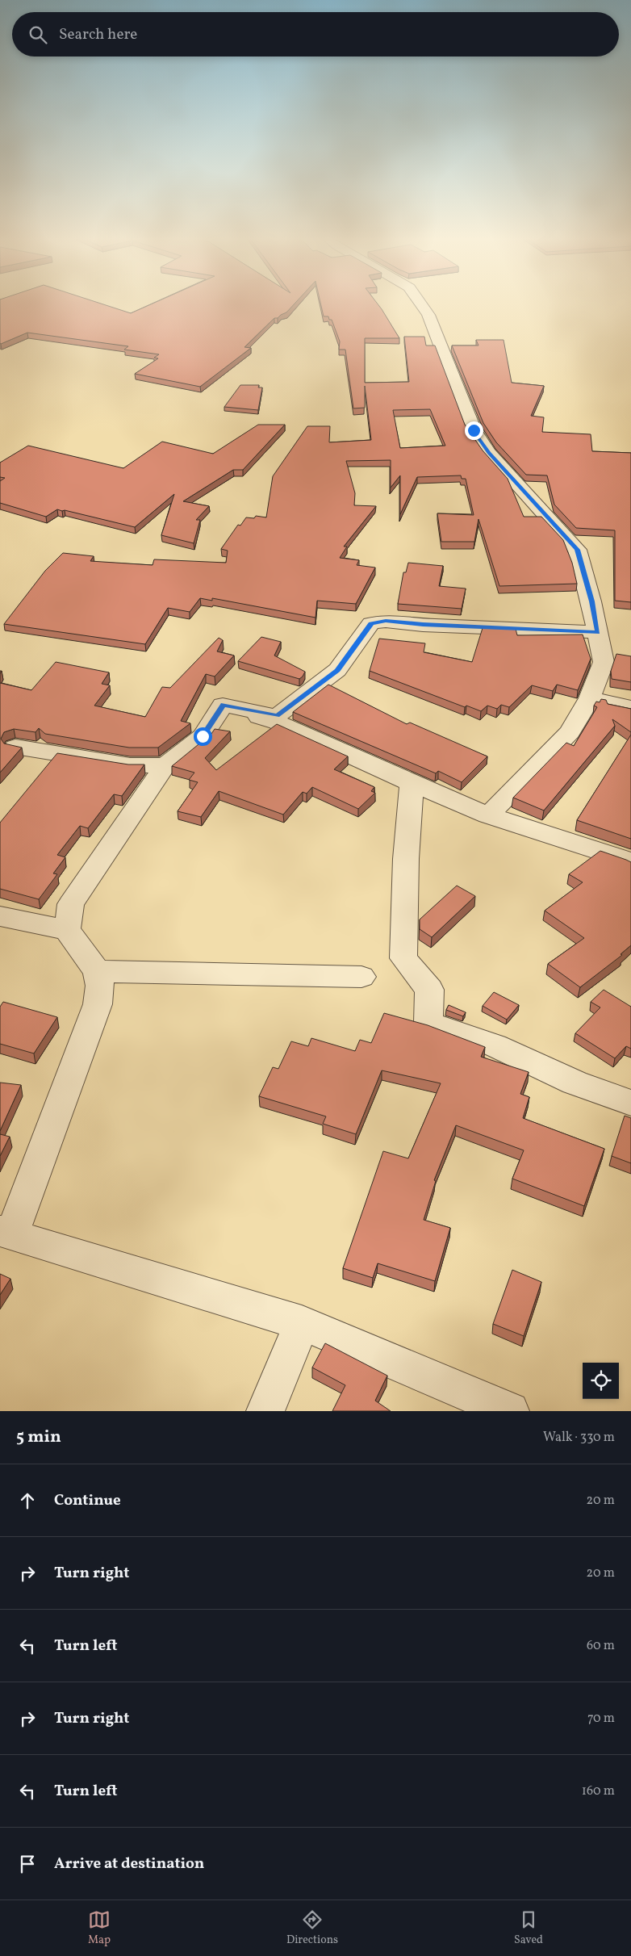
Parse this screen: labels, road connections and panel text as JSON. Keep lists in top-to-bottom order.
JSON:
{
  "page": {
    "search": "Search here",
    "heading": ["5 min", "Walk · 330 m"],
    "list": [
      ["Continue", "20 m"],
      ["Turn right", "20 m"],
      ["Turn left", "60 m"],
      ["Turn right", "70 m"],
      ["Turn left", "160 m"],
      "Arrive at destination"
    ],
    "nav": ["Map", "Directions", "Saved"]
  }
}
